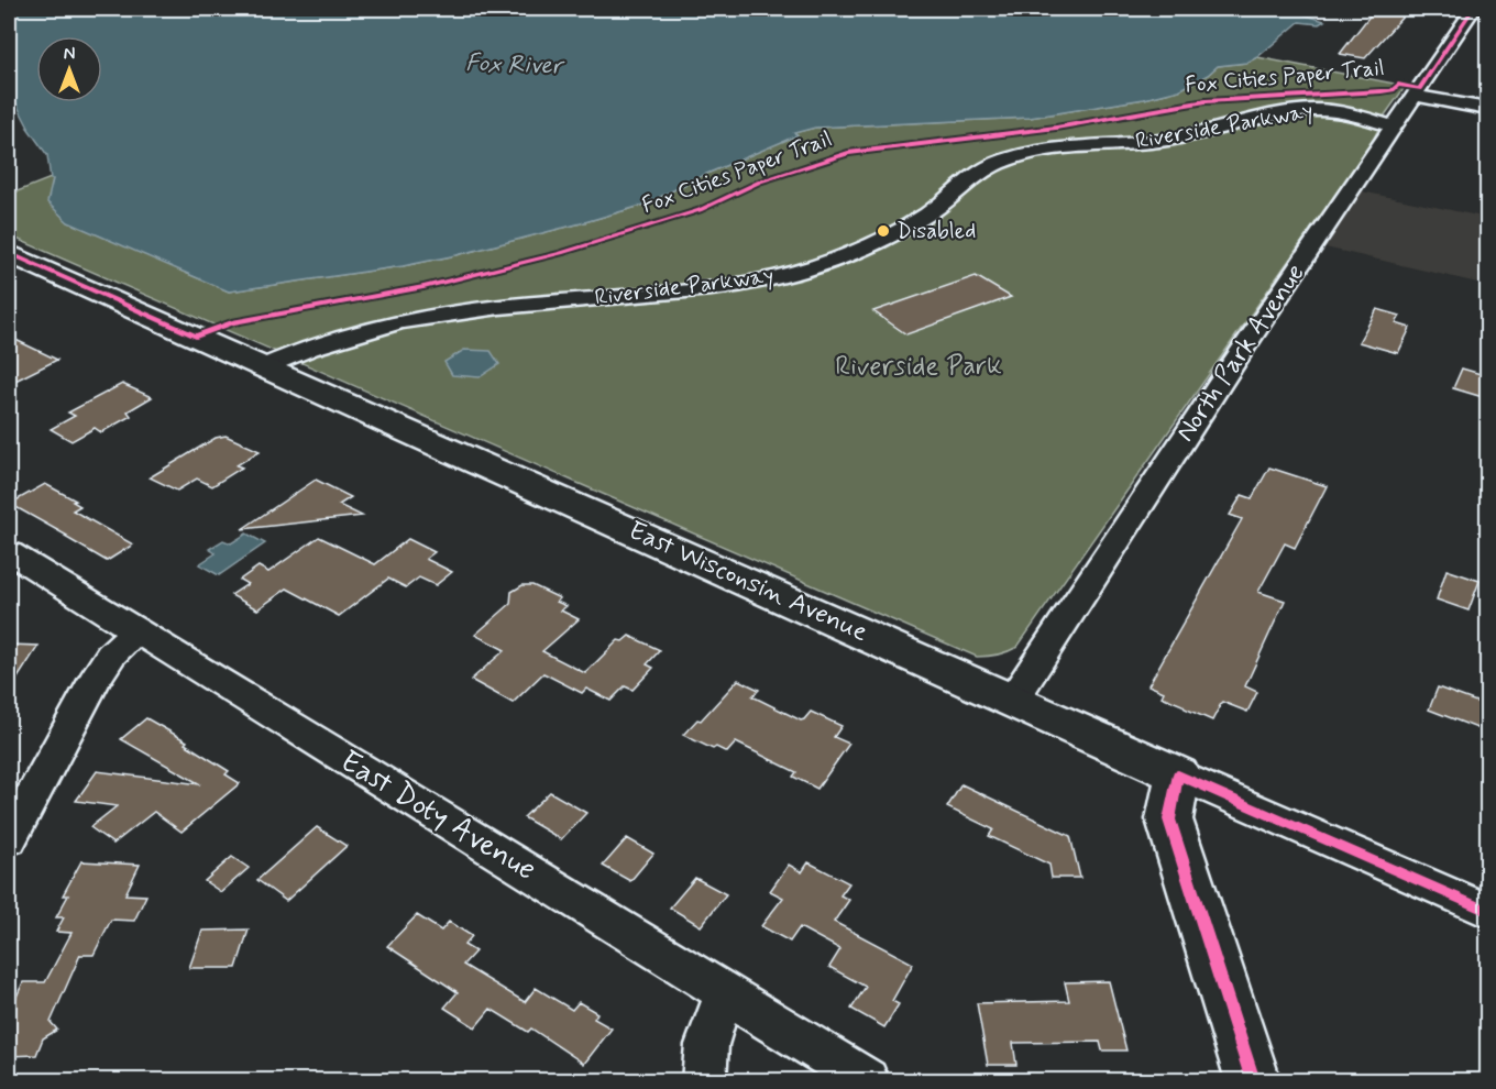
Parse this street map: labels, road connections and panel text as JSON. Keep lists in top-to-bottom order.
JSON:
{
  "streets": {
    "main road": ["East Wisconsin Avenue"],
    "street": ["Riverside Parkway", "North Park Avenue", "East Doty Avenue"],
    "cycle path": ["Fox Cities Paper Trail"]
  },
  "crossings": [
    ["Riverside Parkway", "North Park Avenue"],
    ["Riverside Parkway", "East Wisconsin Avenue"],
    ["North Park Avenue", "East Wisconsin Avenue"]
  ],
  "water": ["Fox River"],
  "parks": ["Riverside Park"],
  "places": ["Disabled"],
  "north": "top"
}
